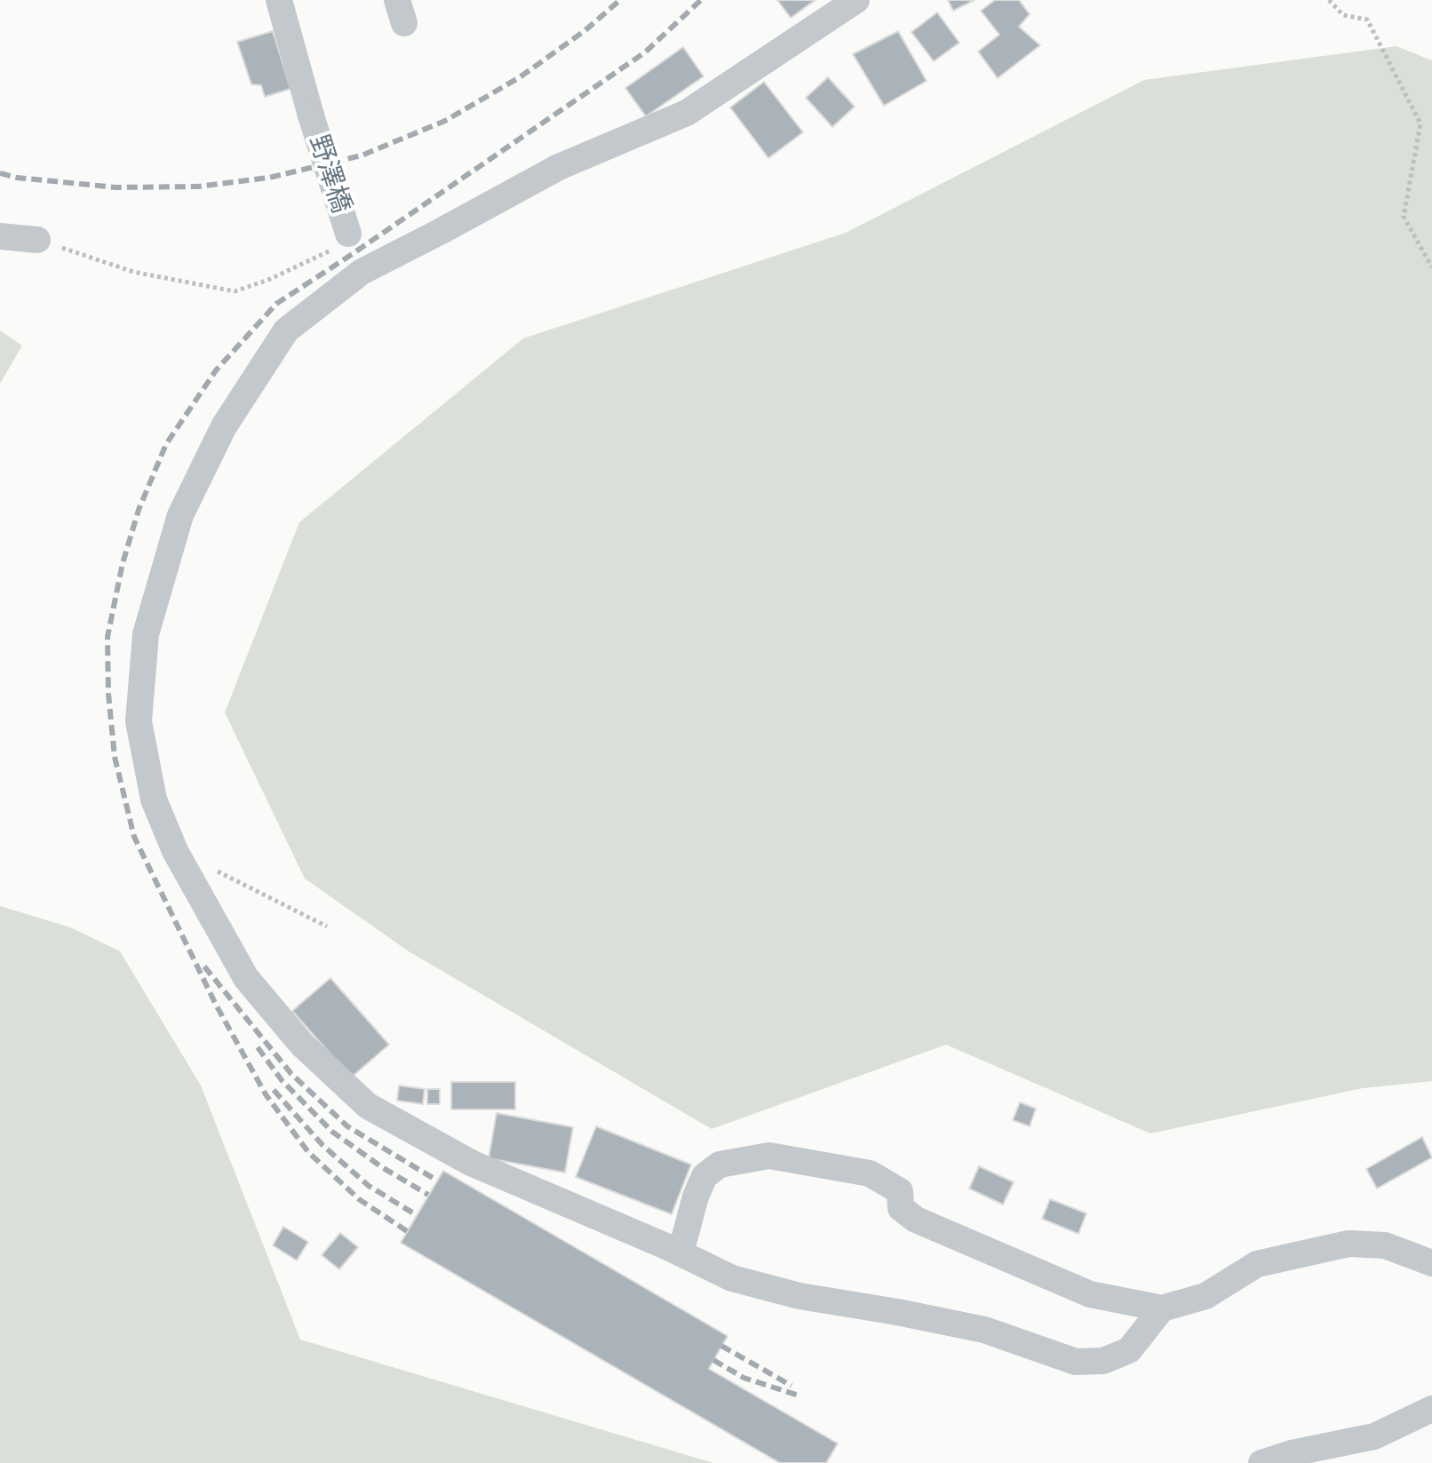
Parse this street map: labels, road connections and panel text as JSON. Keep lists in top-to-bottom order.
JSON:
{
  "streets": {
    "street": ["野澤橋"]
  }
}
